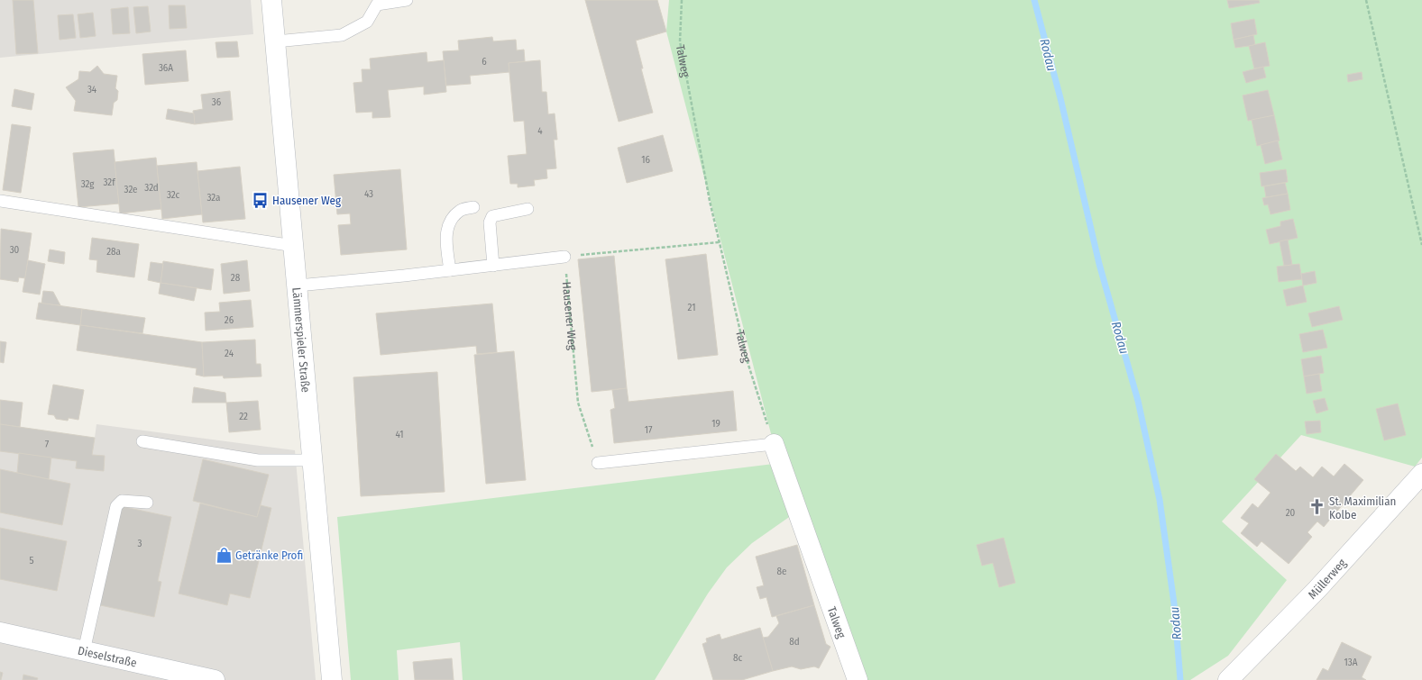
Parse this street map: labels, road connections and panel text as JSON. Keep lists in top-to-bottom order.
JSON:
{
  "streets": {
    "street": [
      "Talweg",
      "Lämmerspieler Straße",
      "Müllerweg",
      "Dieselstraße"
    ],
    "path": ["Hausener Weg"]
  },
  "water": ["Rodau"],
  "places": {
    "bus stop": ["Hausener Weg"],
    "church": ["St. Maximilian Kolbe"],
    "shop": ["Getränke Profi"]
  },
  "house_numbers": [
    "6",
    "36A",
    "34",
    "36",
    "4",
    "16",
    "32f",
    "32g",
    "32d",
    "32e",
    "43",
    "32c",
    "32a",
    "30",
    "28a",
    "28",
    "21",
    "26",
    "24",
    "22",
    "19",
    "17",
    "41",
    "7",
    "20",
    "3",
    "5",
    "8e",
    "8d",
    "8c",
    "13A"
  ]
}
